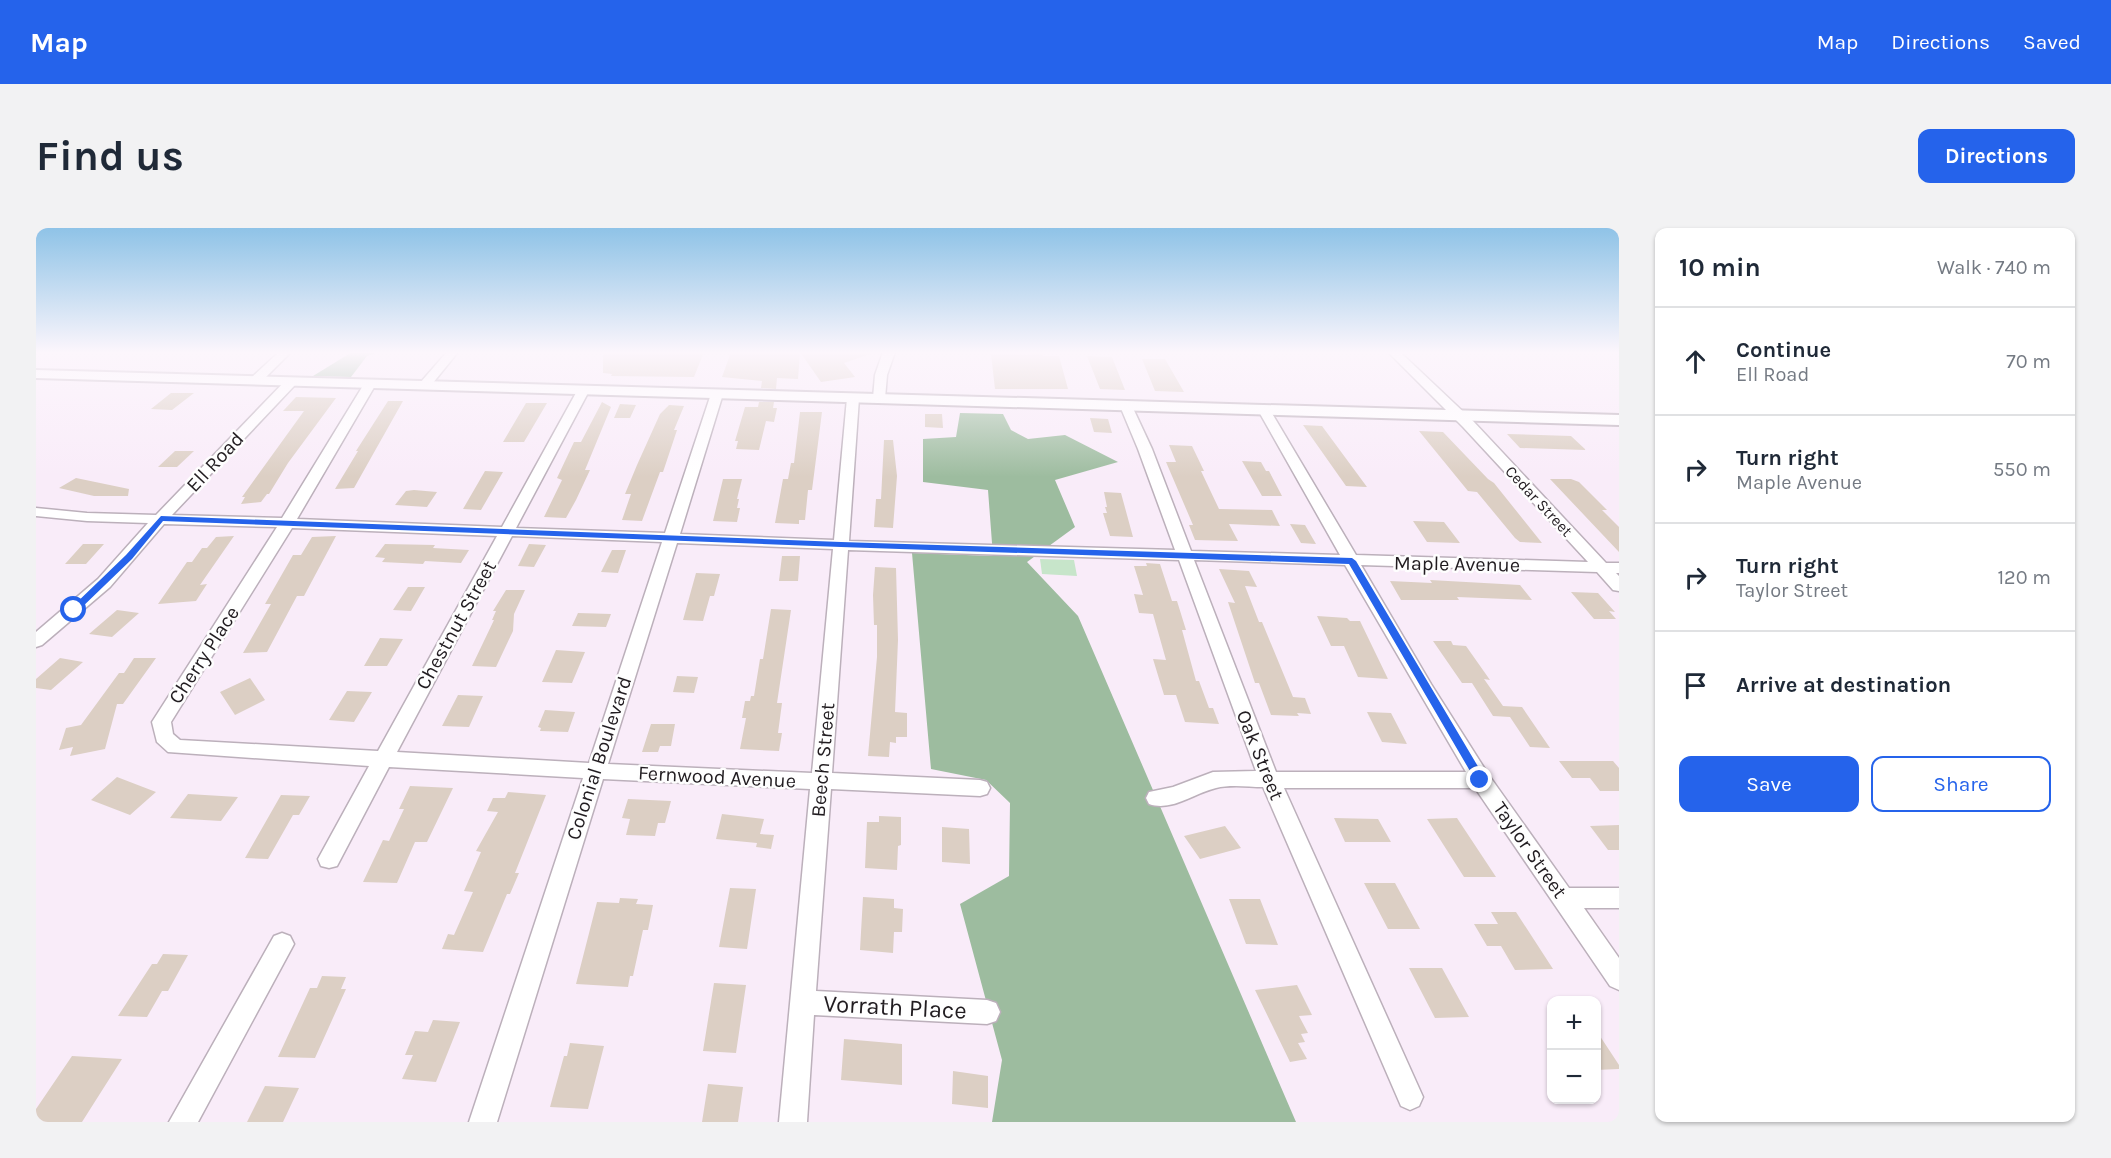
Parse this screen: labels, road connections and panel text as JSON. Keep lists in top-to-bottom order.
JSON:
{
  "streets": {
    "street": [
      "Ell Road",
      "Cedar Street",
      "Maple Avenue",
      "Chestnut Street",
      "Cherry Place",
      "Oak Street",
      "Colonial Boulevard",
      "Beech Street",
      "Fernwood Avenue",
      "Taylor Street",
      "Vorrath Place"
    ]
  },
  "crossings": [
    ["Ell Road", "Maple Avenue"],
    ["Cedar Street", "Maple Avenue"],
    ["Maple Avenue", "Chestnut Street"],
    ["Maple Avenue", "Cherry Place"],
    ["Maple Avenue", "Oak Street"],
    ["Maple Avenue", "Colonial Boulevard"],
    ["Maple Avenue", "Beech Street"],
    ["Maple Avenue", "Taylor Street"],
    ["Chestnut Street", "Cherry Place"],
    ["Chestnut Street", "Fernwood Avenue"],
    ["Cherry Place", "Fernwood Avenue"],
    ["Colonial Boulevard", "Fernwood Avenue"],
    ["Beech Street", "Fernwood Avenue"],
    ["Beech Street", "Vorrath Place"]
  ],
  "page": {
    "header": "Map",
    "nav": ["Map", "Directions", "Saved"],
    "buttons": [
      "Directions",
      ["Save", "Share"]
    ],
    "title": "Find us",
    "heading": ["10 min", "Walk · 740 m"],
    "list": [
      ["Continue", "Ell Road", "70 m"],
      ["Turn right", "Maple Avenue", "550 m"],
      ["Turn right", "Taylor Street", "120 m"],
      "Arrive at destination"
    ],
    "map_buttons": ["+", "−"]
  }
}
